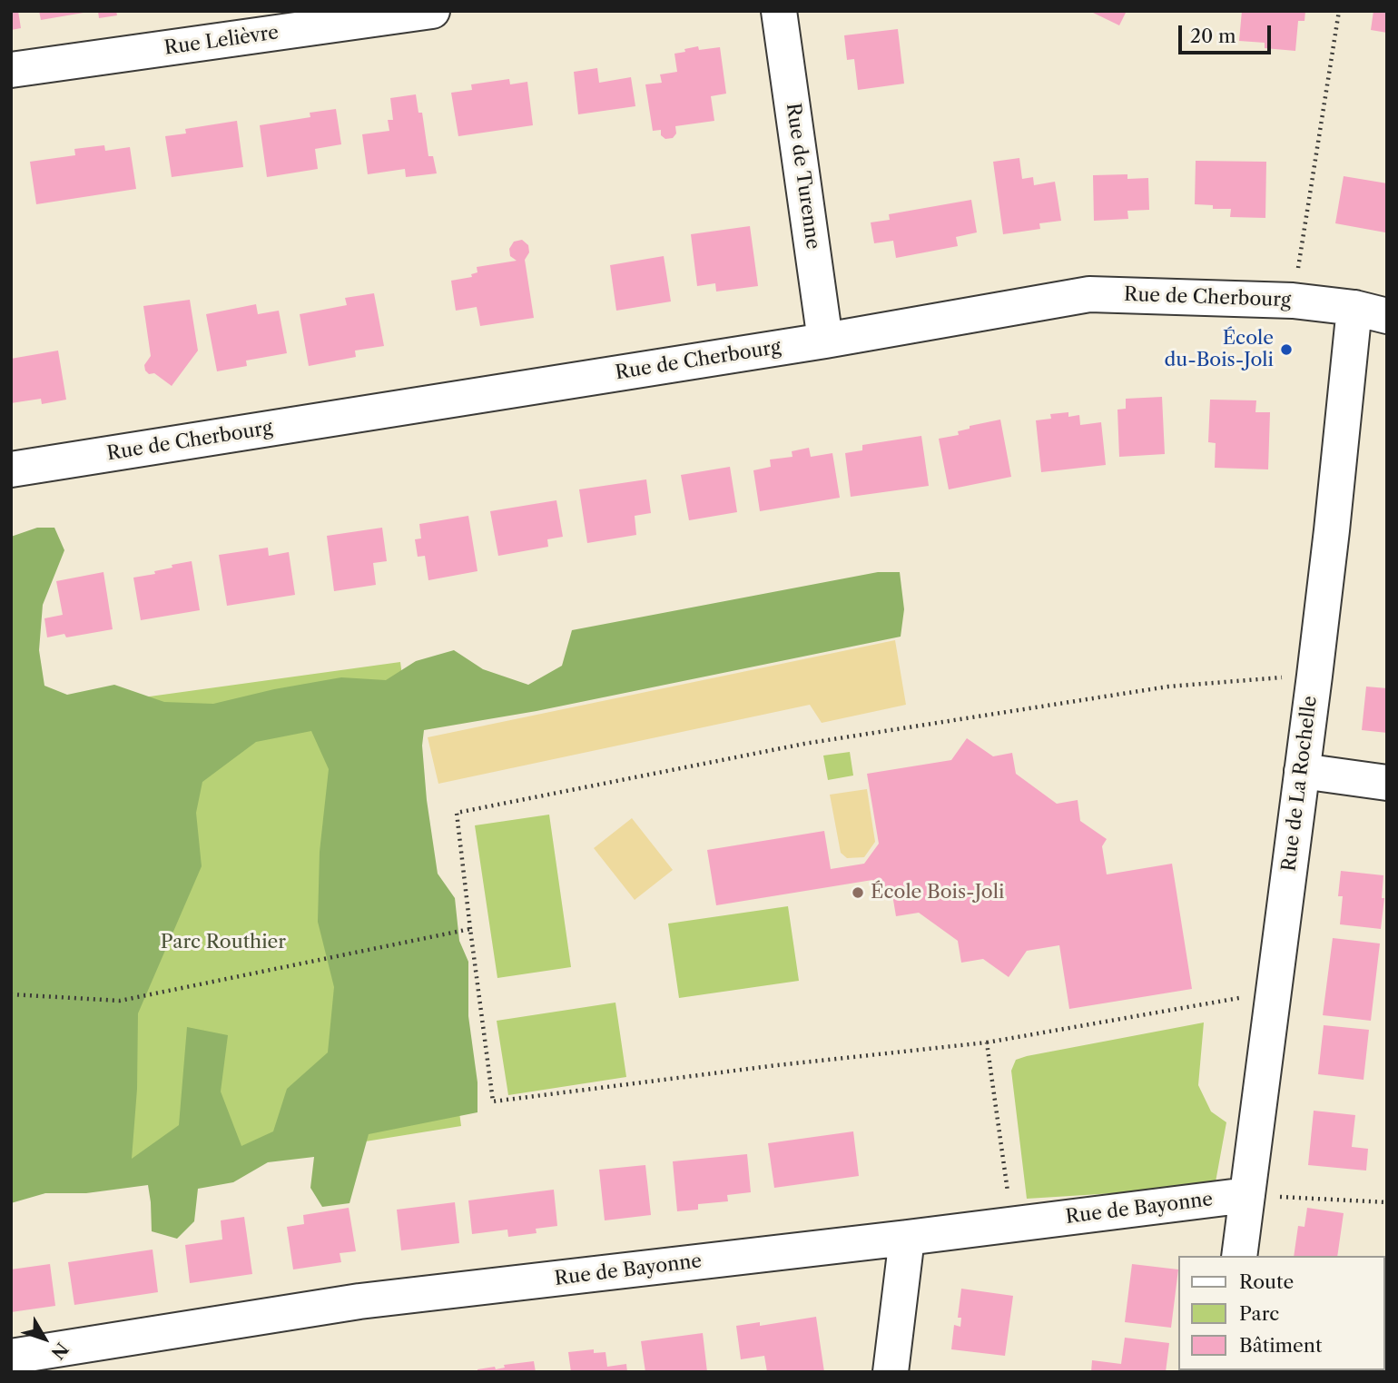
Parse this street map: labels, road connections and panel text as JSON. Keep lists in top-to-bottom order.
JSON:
{
  "streets": {
    "street": [
      "Rue Lelièvre",
      "Rue de Turenne",
      "Rue de Cherbourg",
      "Rue de La Rochelle",
      "Rue de Bayonne"
    ]
  },
  "crossings": [
    ["Rue de Turenne", "Rue de Cherbourg"],
    ["Rue de Cherbourg", "Rue de La Rochelle"],
    ["Rue de La Rochelle", "Rue de Bayonne"]
  ],
  "parks": ["Parc Routhier"],
  "places": ["École du-Bois-Joli", "École Bois-Joli"],
  "legend": ["Route", "Parc", "Bâtiment"],
  "scale_bar": "20 m",
  "north": "bottom right"
}
